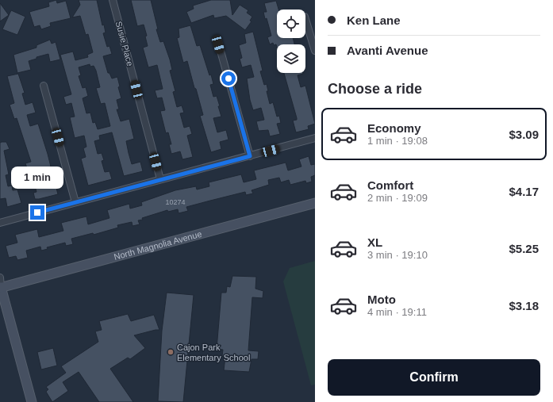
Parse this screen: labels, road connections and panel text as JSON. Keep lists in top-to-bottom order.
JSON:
{
  "streets": {
    "main road": ["North Magnolia Avenue"],
    "street": ["Susie Place"]
  },
  "places": ["Cajon Park Elementary School"],
  "house_numbers": ["10274"],
  "page": {
    "banner": ["Ken Lane", "Avanti Avenue"],
    "heading": "Choose a ride",
    "list": [
      {
        "name": "Economy",
        "note": "1 min · 19:08",
        "value": "$3.09"
      },
      {
        "name": "Comfort",
        "note": "2 min · 19:09",
        "value": "$4.17"
      },
      {
        "name": "XL",
        "note": "3 min · 19:10",
        "value": "$5.25"
      },
      {
        "name": "Moto",
        "note": "4 min · 19:11",
        "value": "$3.18"
      }
    ],
    "bubble": "1 min",
    "buttons": "Confirm"
  }
}
